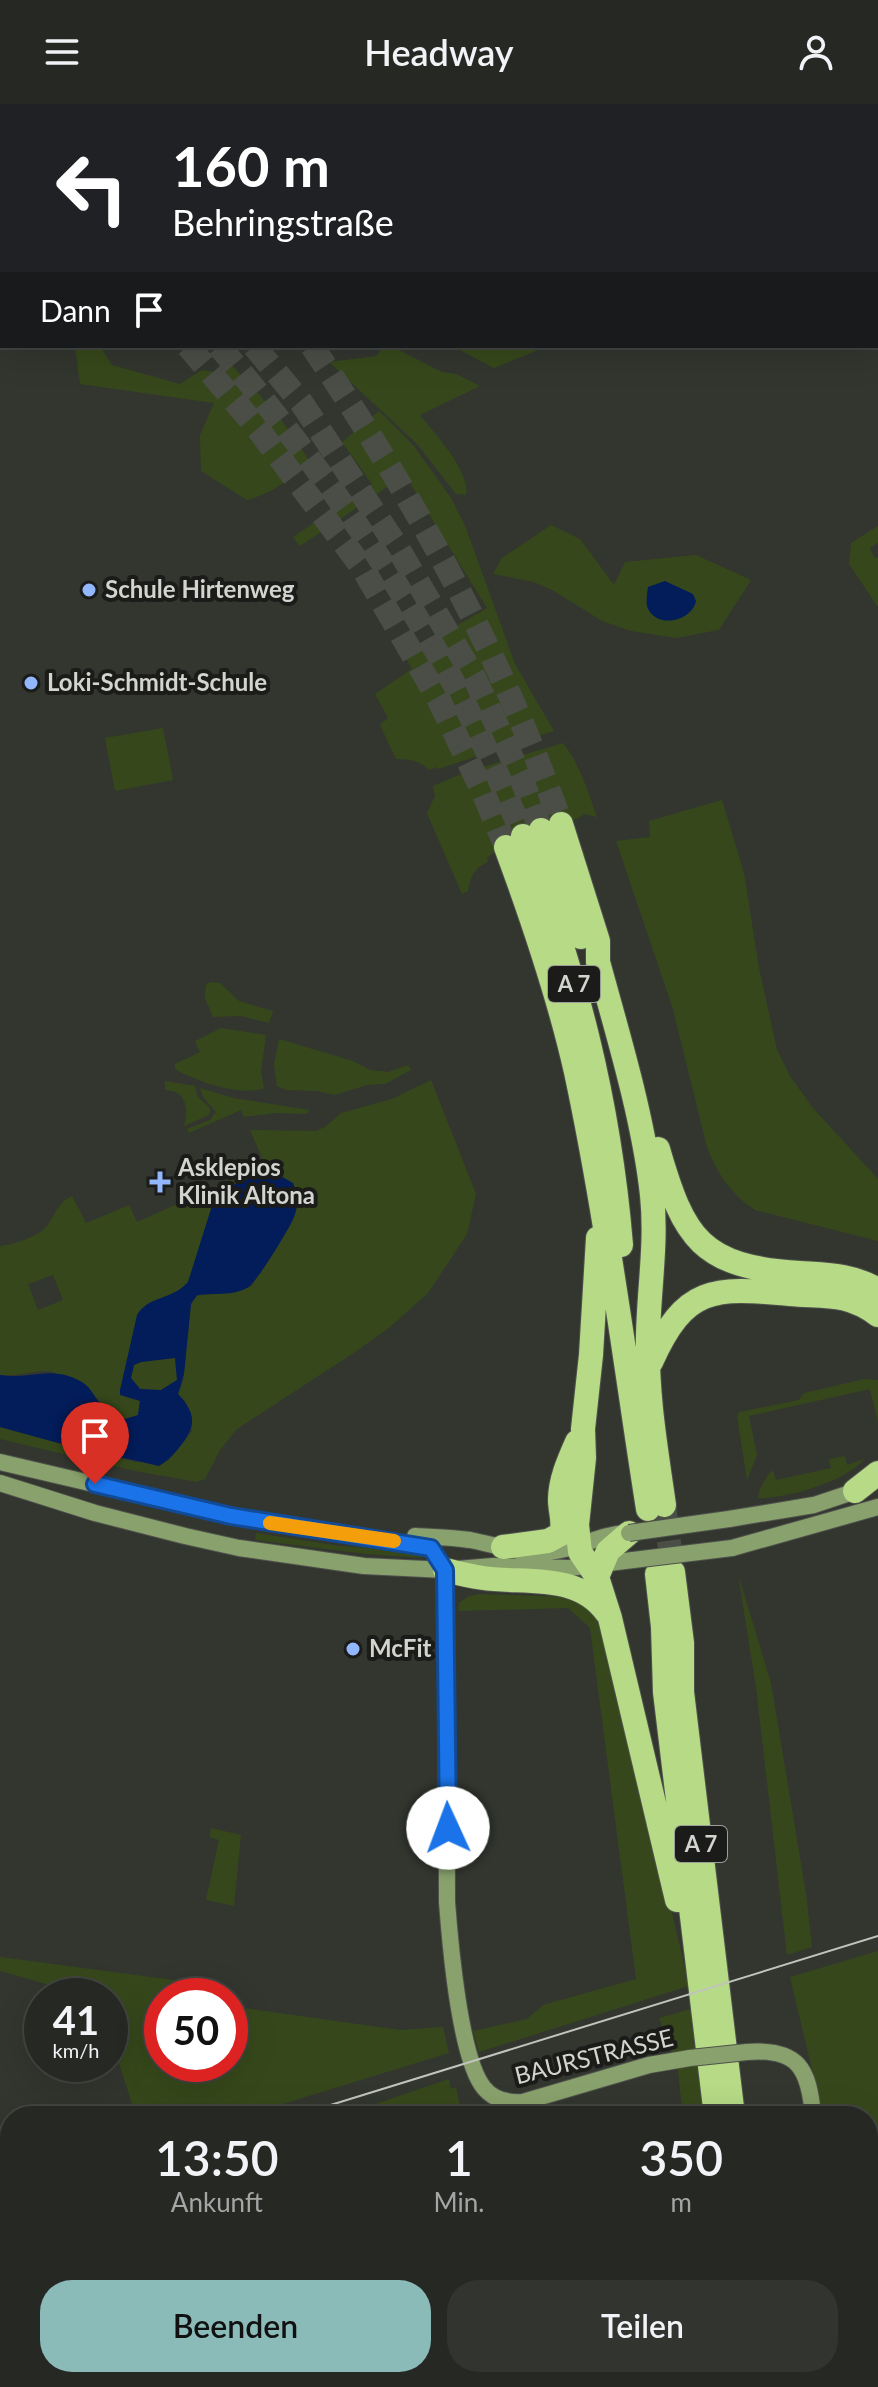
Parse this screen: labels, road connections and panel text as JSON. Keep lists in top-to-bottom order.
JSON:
{
  "streets": {
    "highway": ["A 7"],
    "main road": ["BAURSTRASSE"]
  },
  "places": {
    "other": ["Schule Hirtenweg", "Loki-Schmidt-Schule", "McFit"],
    "health": ["Asklepios Klinik Altona"]
  },
  "page": {
    "header": "Headway",
    "turn": ["160 m", "Behringstraße"],
    "then": "Dann",
    "speed": "41 km/h",
    "limit": "50",
    "eta": [
      "13:50",
      "Ankunft",
      "1",
      "Min.",
      "350",
      "m"
    ],
    "buttons": ["Beenden", "Teilen"]
  }
}
